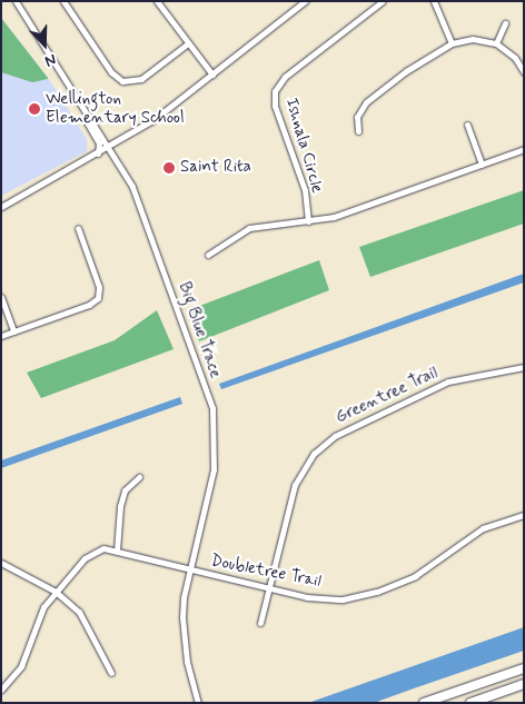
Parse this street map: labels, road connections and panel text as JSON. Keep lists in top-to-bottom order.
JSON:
{
  "streets": {
    "street": [
      "Ishnala Circle",
      "Big Blue Trace",
      "Greentree Trail",
      "Doubletree Trail"
    ]
  },
  "crossings": [
    ["Big Blue Trace", "Doubletree Trail"],
    ["Greentree Trail", "Doubletree Trail"]
  ],
  "places": ["Wellington Elementary School", "Saint Rita"],
  "north": "bottom"
}
